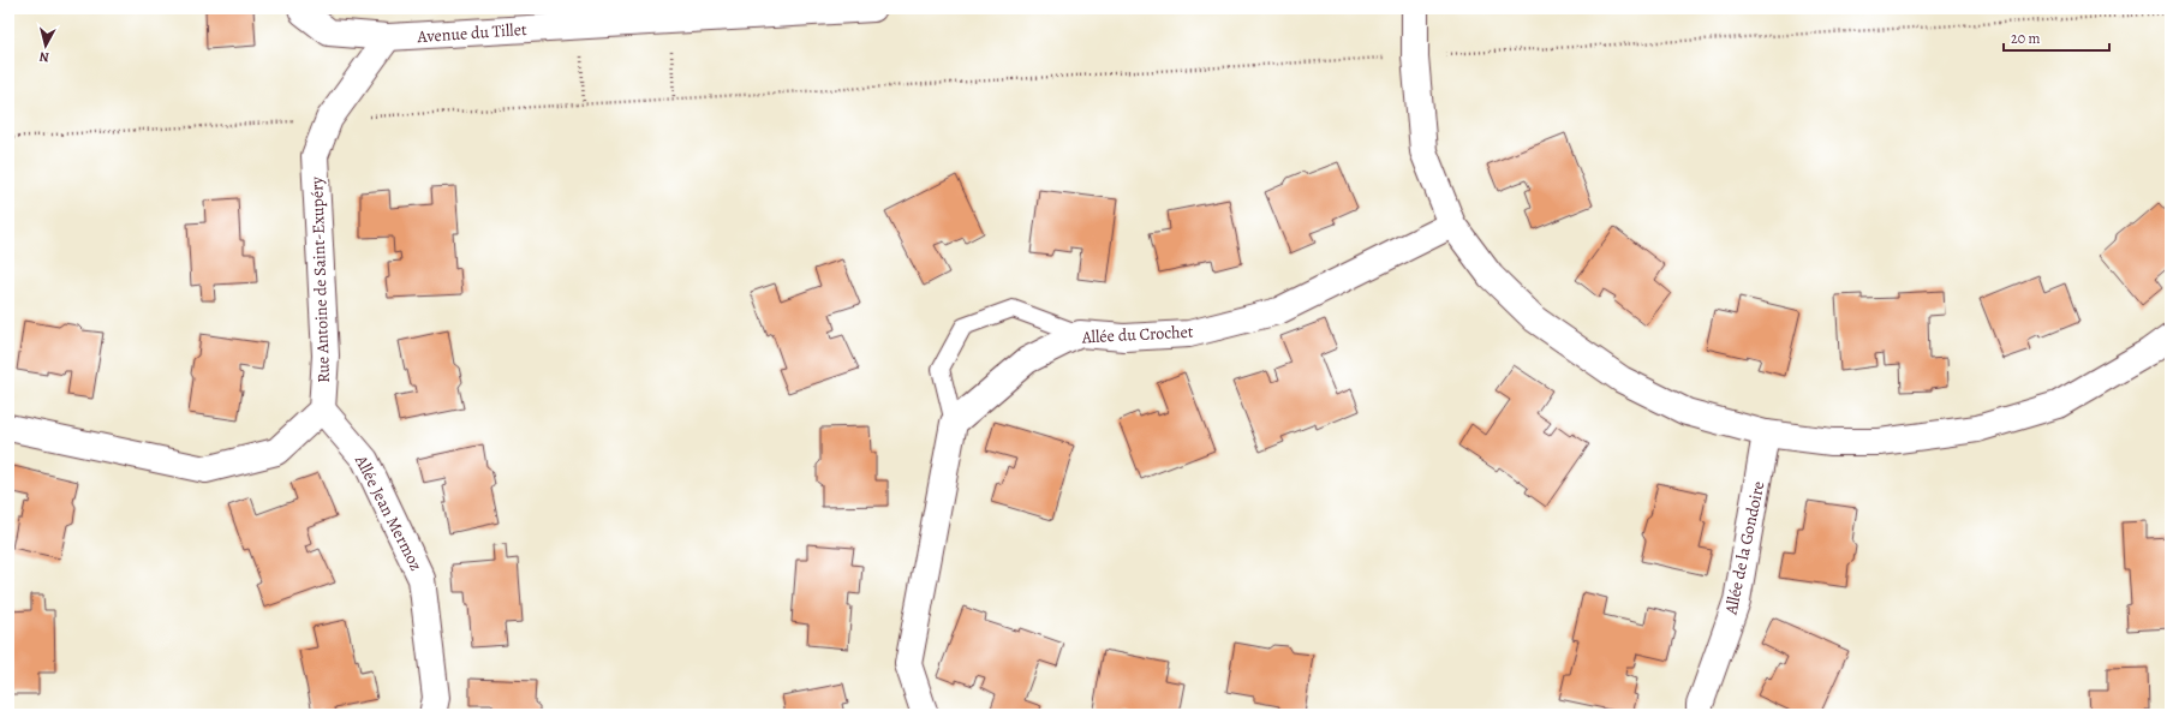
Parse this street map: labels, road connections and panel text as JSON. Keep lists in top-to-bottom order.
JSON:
{
  "streets": {
    "street": [
      "Avenue du Tillet",
      "Rue Antoine de Saint-Exupéry",
      "Allée du Crochet",
      "Allée Jean Mermoz",
      "Allée de la Gondoire"
    ]
  },
  "crossings": [
    ["Avenue du Tillet", "Rue Antoine de Saint-Exupéry"],
    ["Rue Antoine de Saint-Exupéry", "Allée Jean Mermoz"]
  ],
  "scale_bar": "20 m",
  "north": "bottom"
}
